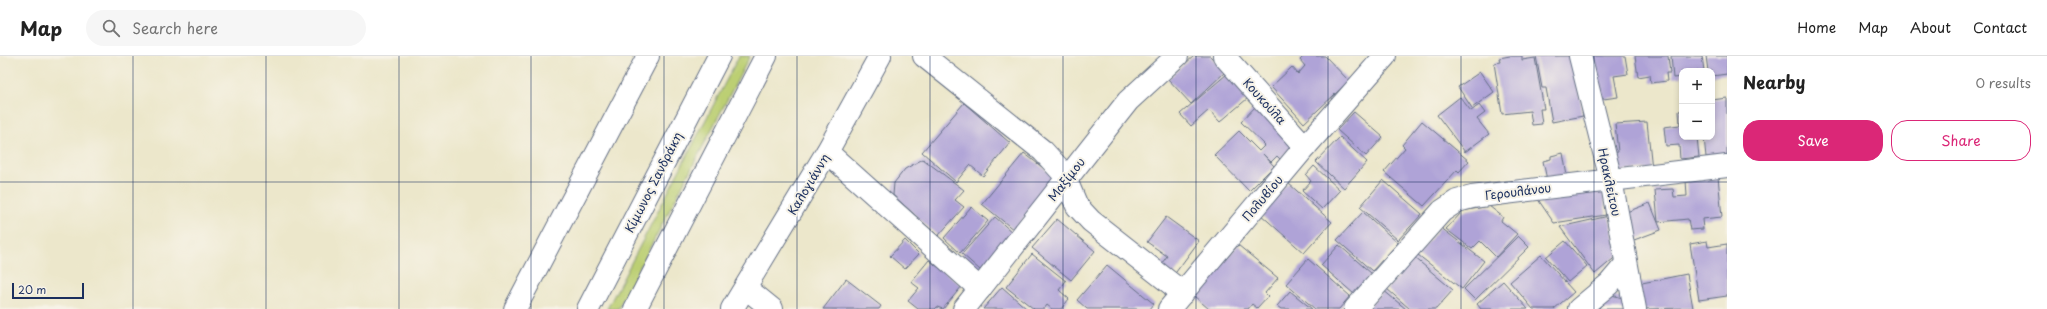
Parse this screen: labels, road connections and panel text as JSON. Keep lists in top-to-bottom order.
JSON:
{
  "streets": {
    "main road": [
      "Κουκούλα",
      "Μαξίμου",
      "Κίμωνος Σανδράκη",
      "Ηρακλείτου",
      "Καλογιάννη",
      "Γερουλάνου",
      "Πολυβίου"
    ]
  },
  "crossings": [
    ["Κουκούλα", "Πολυβίου"],
    ["Ηρακλείτου", "Γερουλάνου"]
  ],
  "scale_bar": "20 m",
  "page": {
    "header": "Map",
    "search": "Search here",
    "nav": [
      "Home",
      "Map",
      "About",
      "Contact"
    ],
    "heading": ["Nearby", "0 results"],
    "map_buttons": ["+", "−"],
    "buttons": ["Save", "Share"],
    "scale": "20 m"
  }
}
